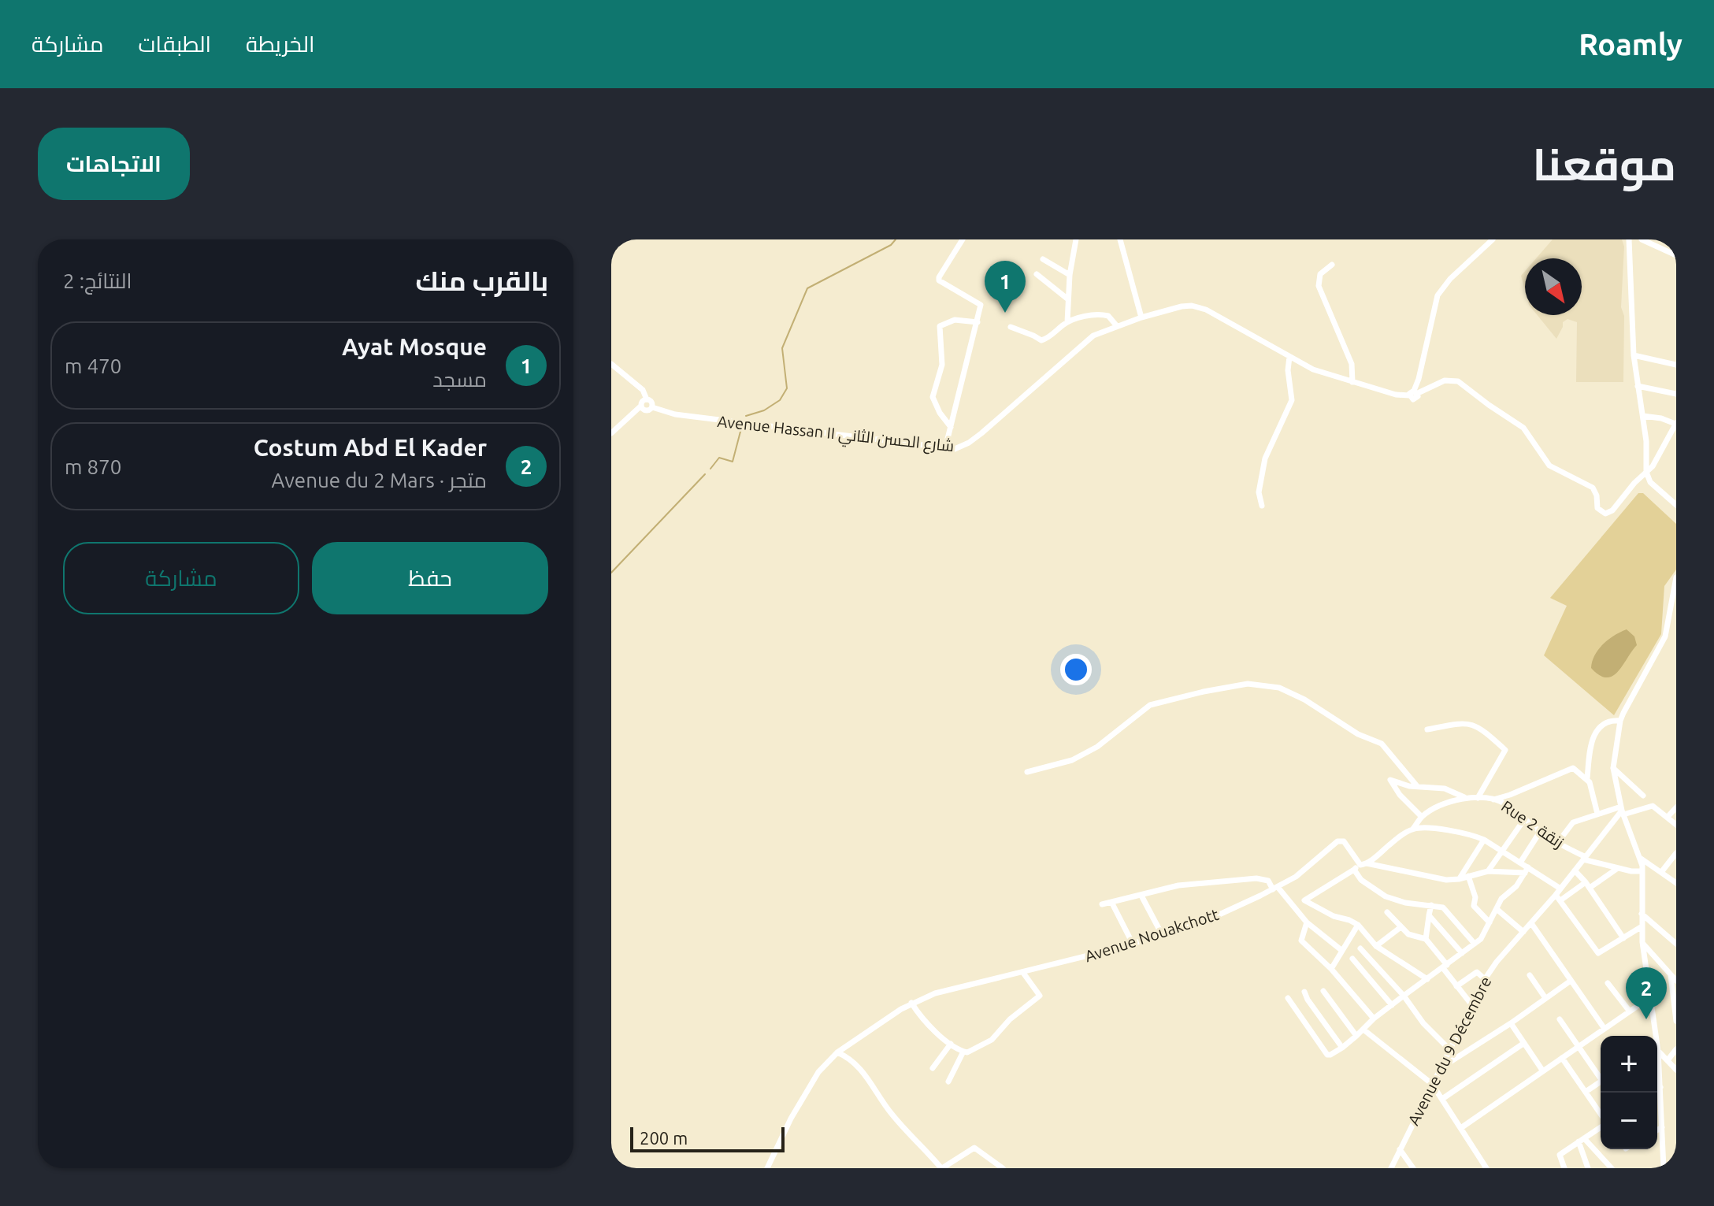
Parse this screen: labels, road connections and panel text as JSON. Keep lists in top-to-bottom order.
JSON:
{
  "streets": {
    "street": [
      "Avenue Hassan II شارع الحسن الثاني",
      "Rue 2 زنقة",
      "Avenue Nouakchott",
      "Avenue du 9 Décembre"
    ]
  },
  "crossings": [
    ["Rue 2 زنقة", "Avenue du 9 Décembre"]
  ],
  "scale_bar": "200 m",
  "north": "bottom right",
  "page": {
    "header": "Roamly",
    "nav": ["الخريطة", "الطبقات", "مشاركة"],
    "title": "موقعنا",
    "buttons": [
      "الاتجاهات",
      ["حفظ", "مشاركة"]
    ],
    "heading": ["بالقرب منك", "النتائج: 2"],
    "pins": ["1", "2"],
    "list": [
      {
        "mark": "1",
        "name": "Ayat Mosque",
        "note": "مسجد",
        "value": "470 m"
      },
      {
        "mark": "2",
        "name": "Costum Abd El Kader",
        "note": "متجر · Avenue du 2 Mars",
        "value": "870 m"
      }
    ],
    "map_buttons": ["+", "−"],
    "scale": "200 m"
  }
}
